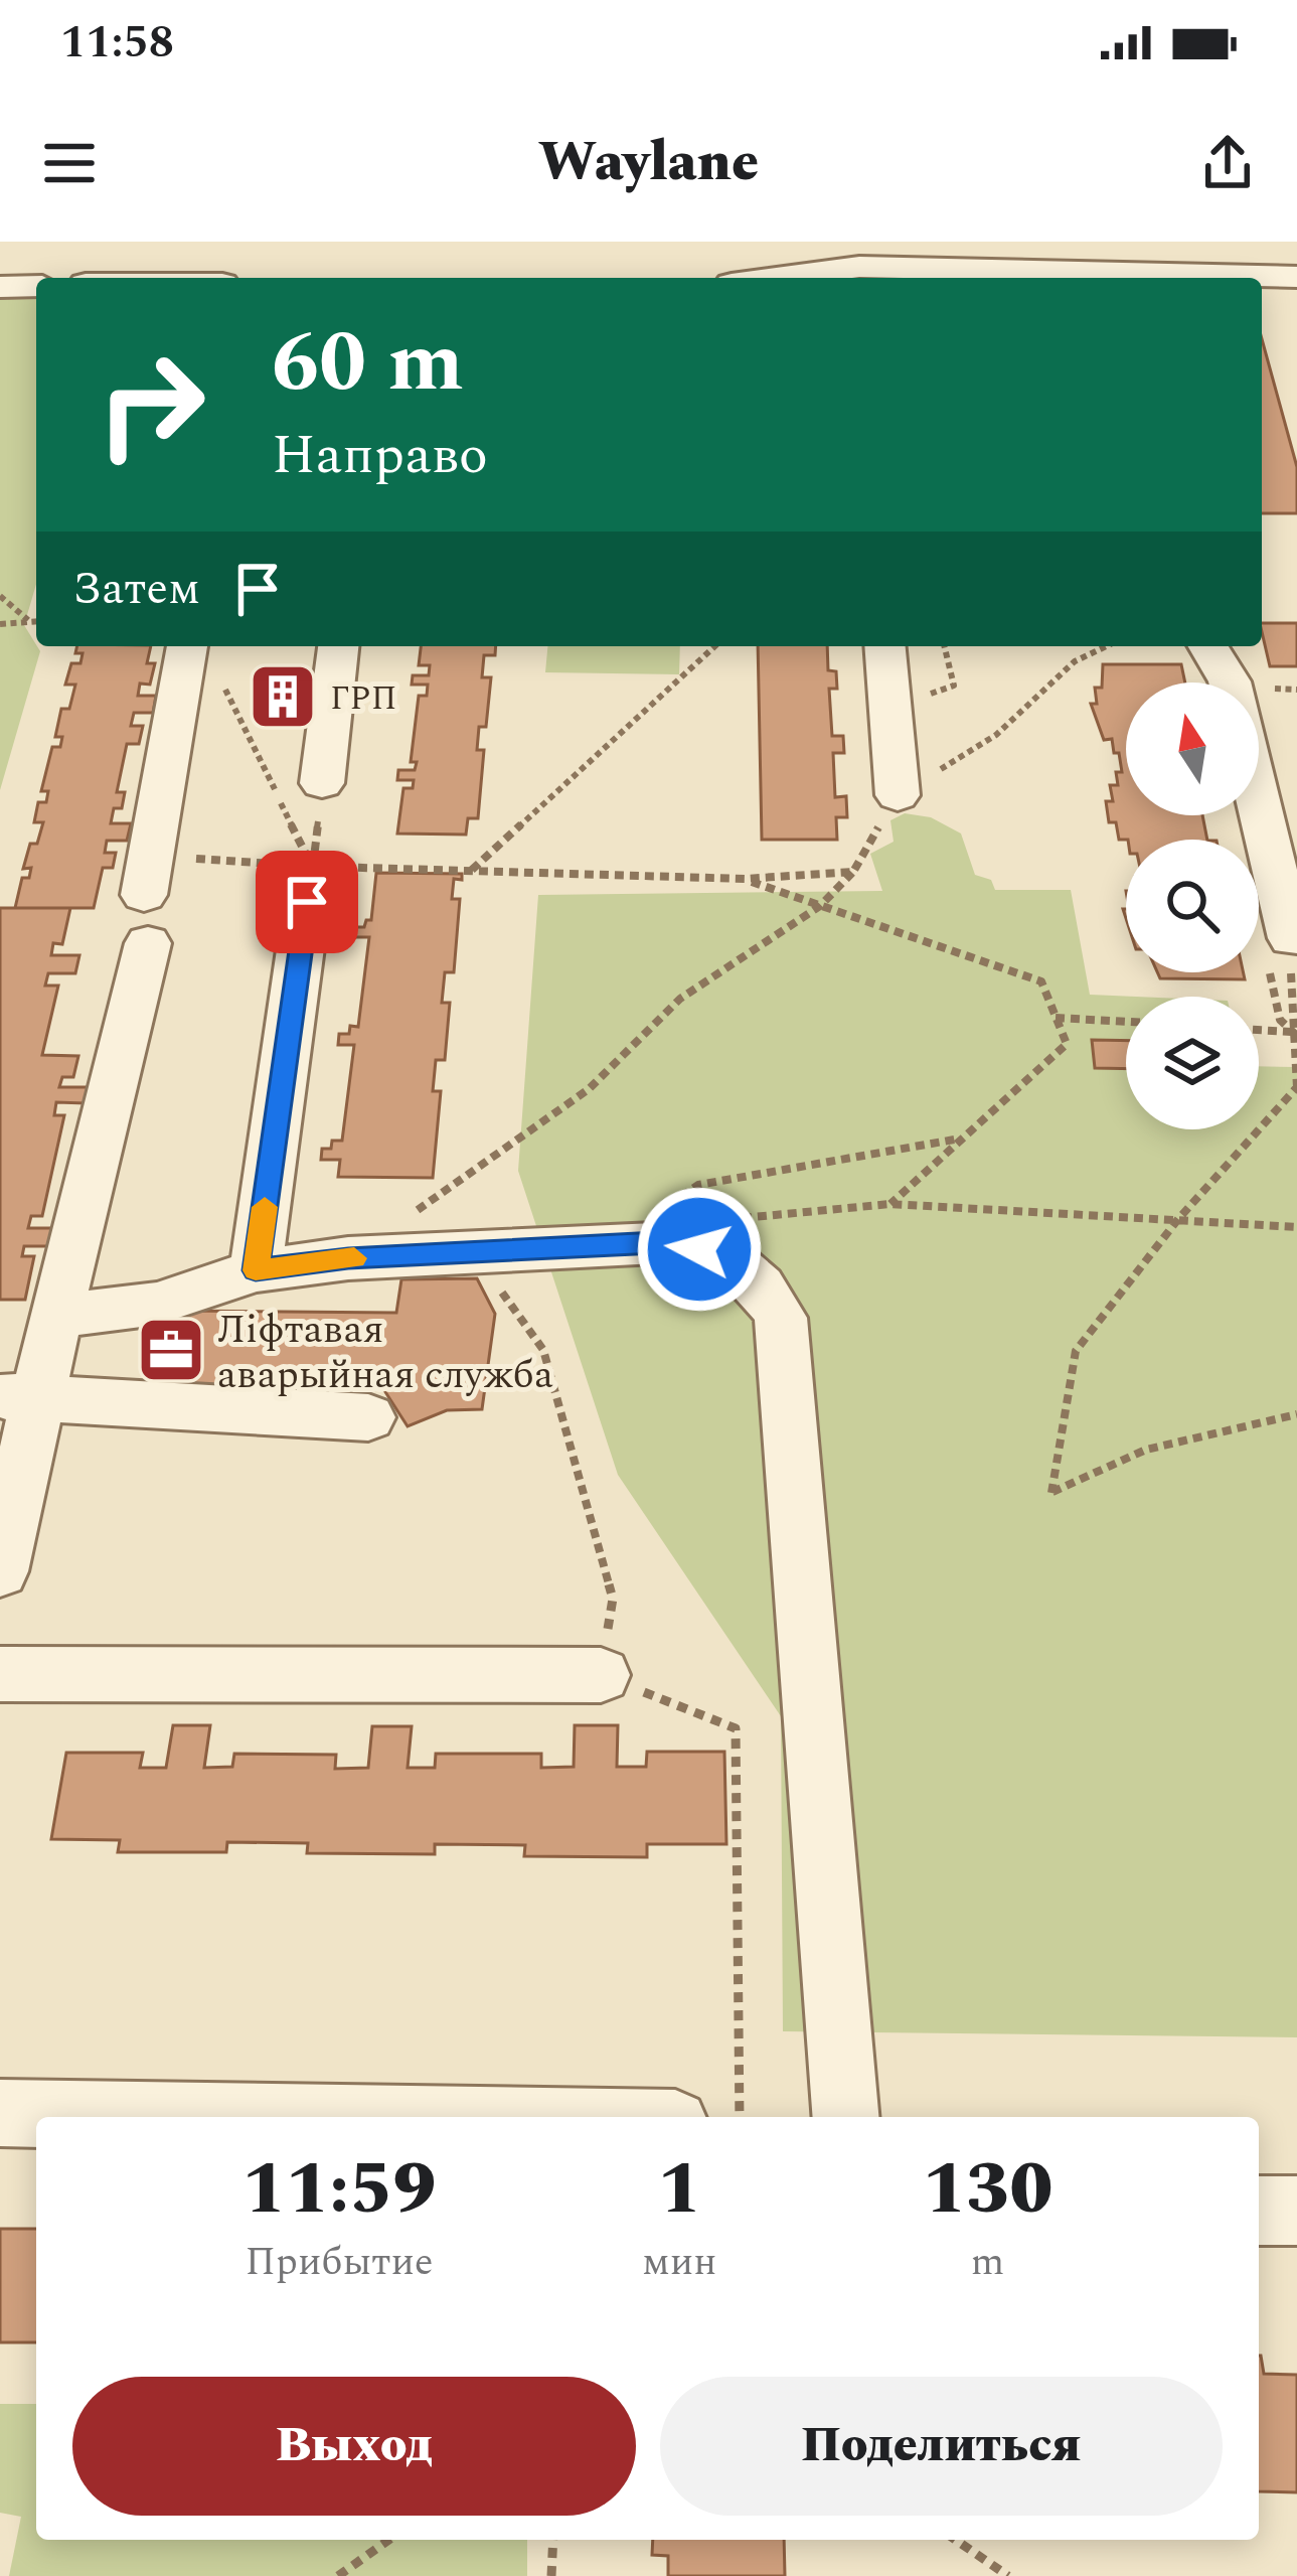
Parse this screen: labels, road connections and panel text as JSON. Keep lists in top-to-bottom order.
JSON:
{
  "places": {
    "building": ["ГРП"],
    "office": ["Ліфтавая аварыйная служба"]
  },
  "north": "top",
  "page": {
    "status": "11:58",
    "header": "Waylane",
    "turn": ["60 m", "Направо"],
    "then": "Затем",
    "eta": [
      "11:59",
      "Прибытие",
      "1",
      "мин",
      "130",
      "m"
    ],
    "buttons": ["Выход", "Поделиться"]
  }
}
